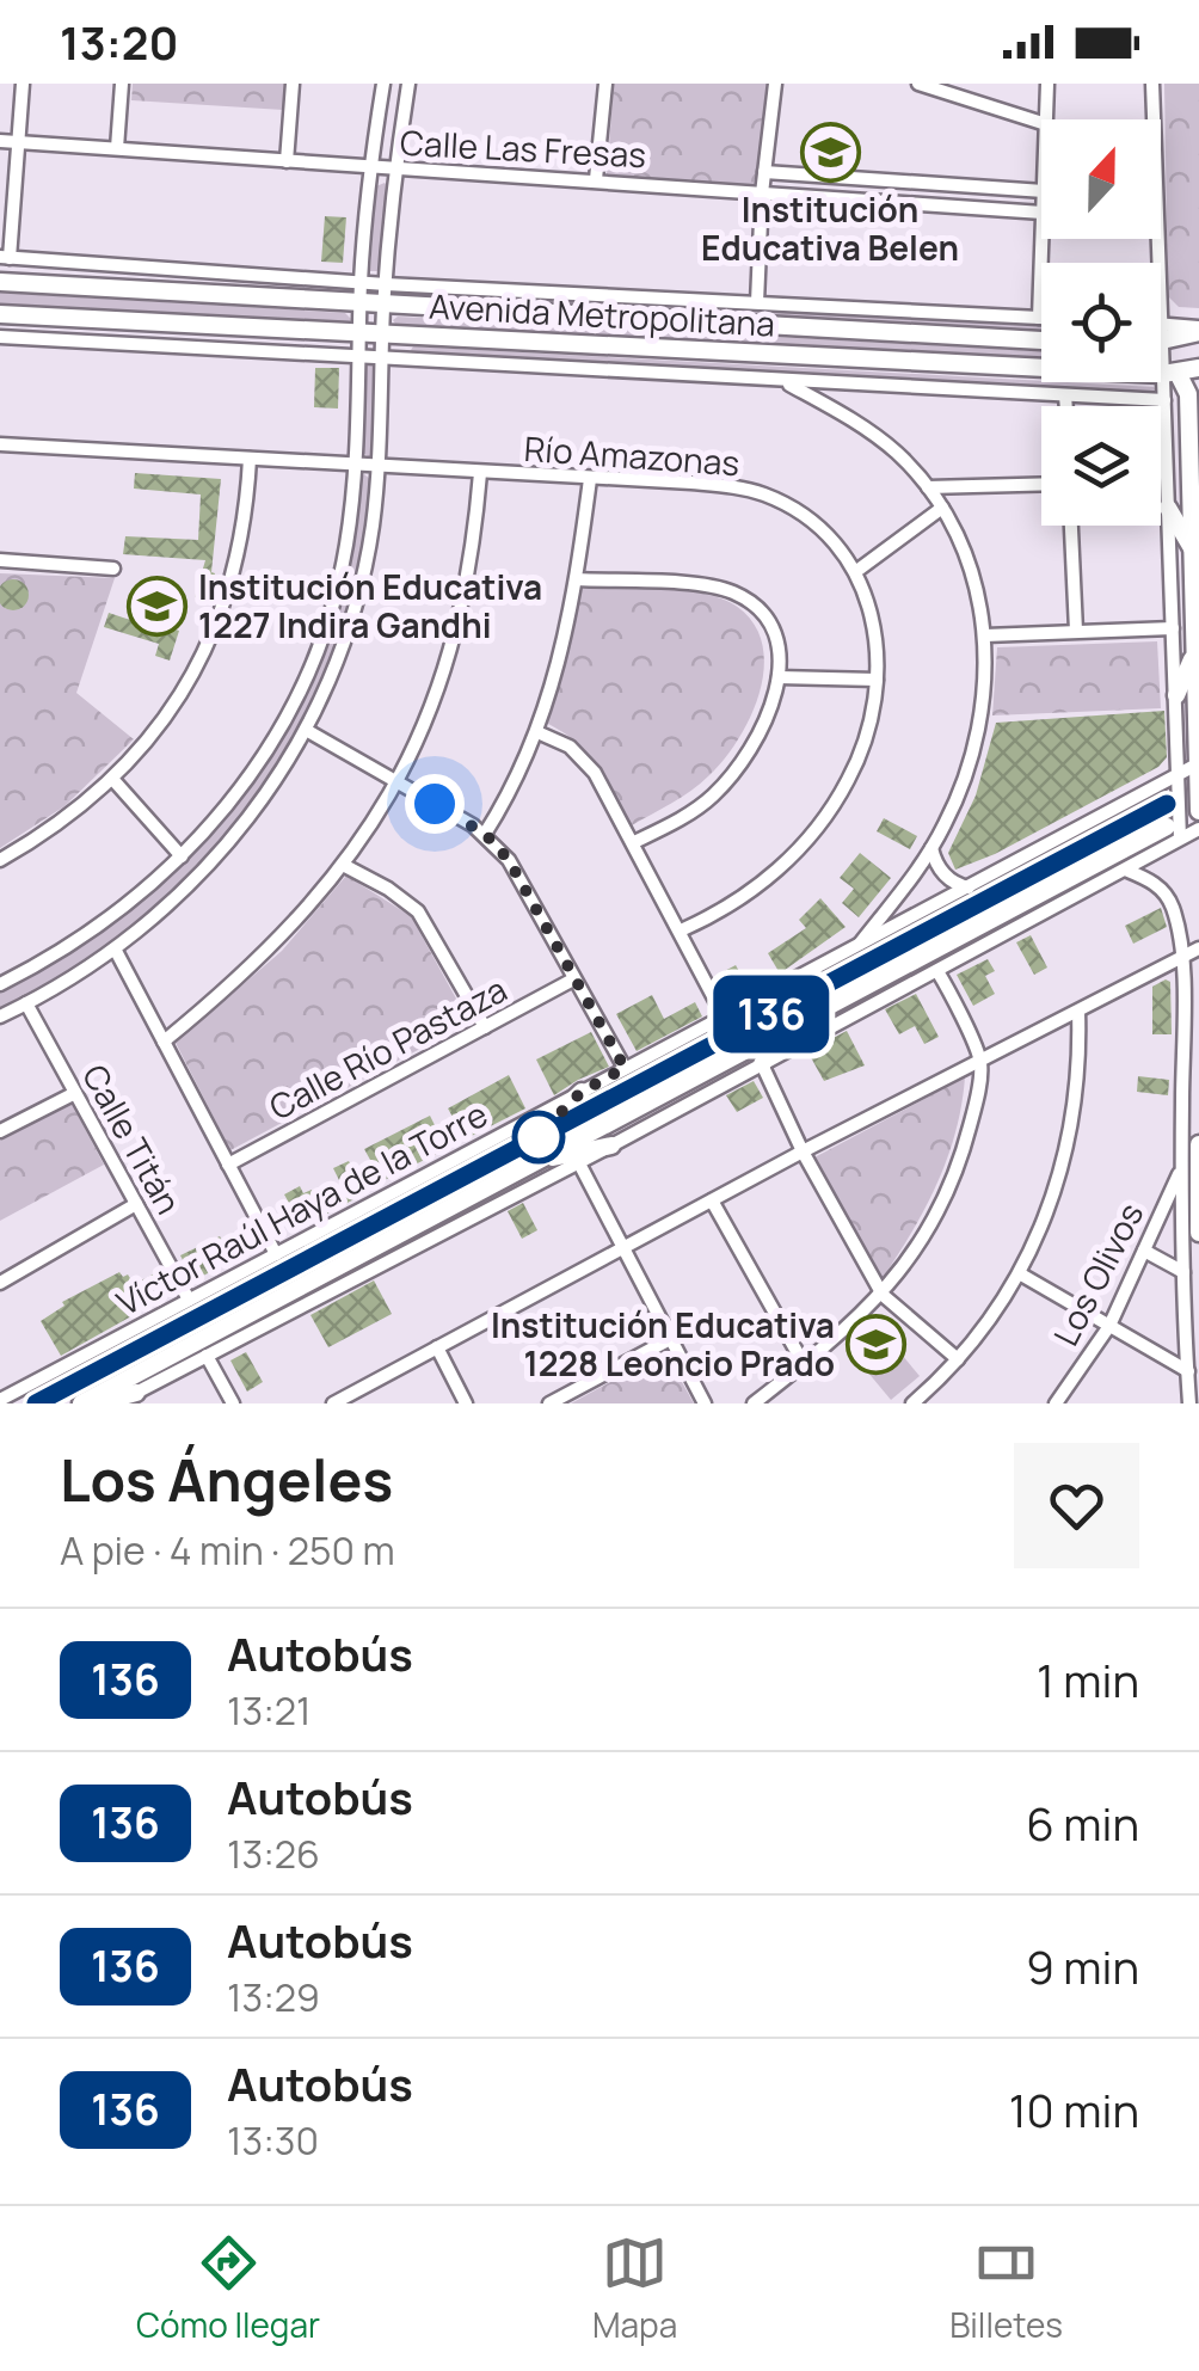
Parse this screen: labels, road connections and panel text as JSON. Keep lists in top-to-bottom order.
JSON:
{
  "streets": {
    "main road": ["Avenida Metropolitana"],
    "street": [
      "Calle Las Fresas",
      "Río Amazonas",
      "Calle Río Pastaza",
      "Calle Titán",
      "Víctor Raúl Haya de la Torre",
      "Los Olivos"
    ]
  },
  "crossings": [
    ["Calle Titán", "Víctor Raúl Haya de la Torre"]
  ],
  "places": {
    "school or university": ["Institución Educativa Belen", "Institución Educativa 1227 Indira Gandhi", "Institución Educativa 1228 Leoncio Prado"]
  },
  "lines": ["bus line 136"],
  "north": "top",
  "page": {
    "status": "13:20",
    "on_map": "136",
    "heading": ["Los Ángeles", "A pie · 4 min · 250 m"],
    "list": [
      {
        "mark": "136",
        "name": "Autobús",
        "note": "13:21",
        "value": "1 min"
      },
      {
        "mark": "136",
        "name": "Autobús",
        "note": "13:26",
        "value": "6 min"
      },
      {
        "mark": "136",
        "name": "Autobús",
        "note": "13:29",
        "value": "9 min"
      },
      {
        "mark": "136",
        "name": "Autobús",
        "note": "13:30",
        "value": "10 min"
      }
    ],
    "tabs": ["Cómo llegar", "Mapa", "Billetes"]
  }
}
